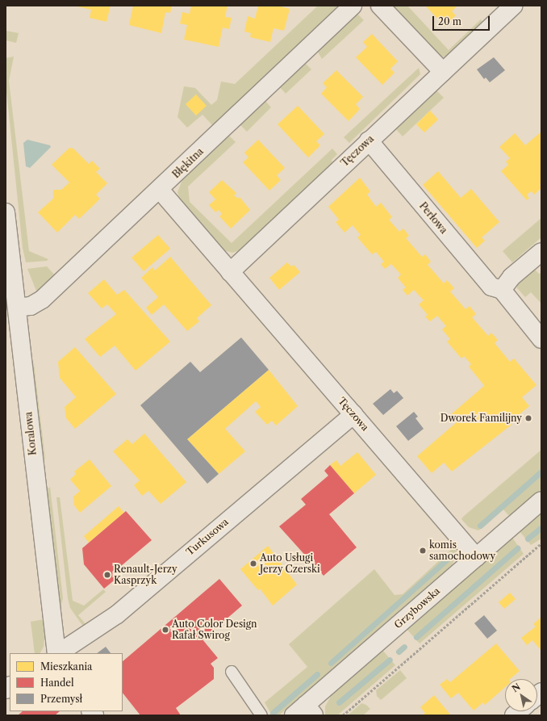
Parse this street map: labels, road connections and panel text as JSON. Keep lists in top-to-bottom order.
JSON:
{
  "streets": {
    "street": [
      "Tęczowa",
      "Błękitna",
      "Perłowa",
      "Koralowa",
      "Turkusowa",
      "Grzybowska"
    ]
  },
  "crossings": [
    ["Tęczowa", "Błękitna"],
    ["Tęczowa", "Perłowa"],
    ["Tęczowa", "Turkusowa"],
    ["Tęczowa", "Grzybowska"],
    ["Błękitna", "Koralowa"]
  ],
  "places": [
    "Dworek Familijny",
    "komis samochodowy",
    "Auto Usługi Jerzy Czerski",
    "Renault-Jerzy Kasprzyk",
    "Auto Color Design Rafał Swirog"
  ],
  "legend": ["Mieszkania", "Handel", "Przemysł"],
  "scale_bar": "20 m",
  "north": "top left"
}
